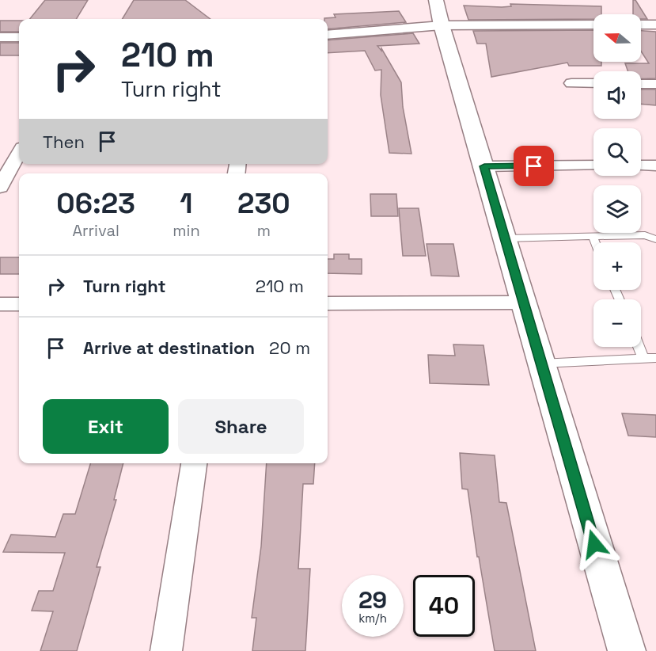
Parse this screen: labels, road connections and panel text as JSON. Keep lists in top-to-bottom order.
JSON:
{
  "north": "left",
  "page": {
    "map_buttons": ["+", "−"],
    "turn": ["210 m", "Turn right"],
    "then": "Then",
    "eta": [
      "06:23",
      "Arrival",
      "1",
      "min",
      "230",
      "m"
    ],
    "list": [
      {
        "name": "Turn right",
        "value": "210 m"
      },
      {
        "name": "Arrive at destination",
        "value": "20 m"
      }
    ],
    "buttons": ["Exit", "Share"],
    "speed": "29 km/h",
    "limit": "40"
  }
}
